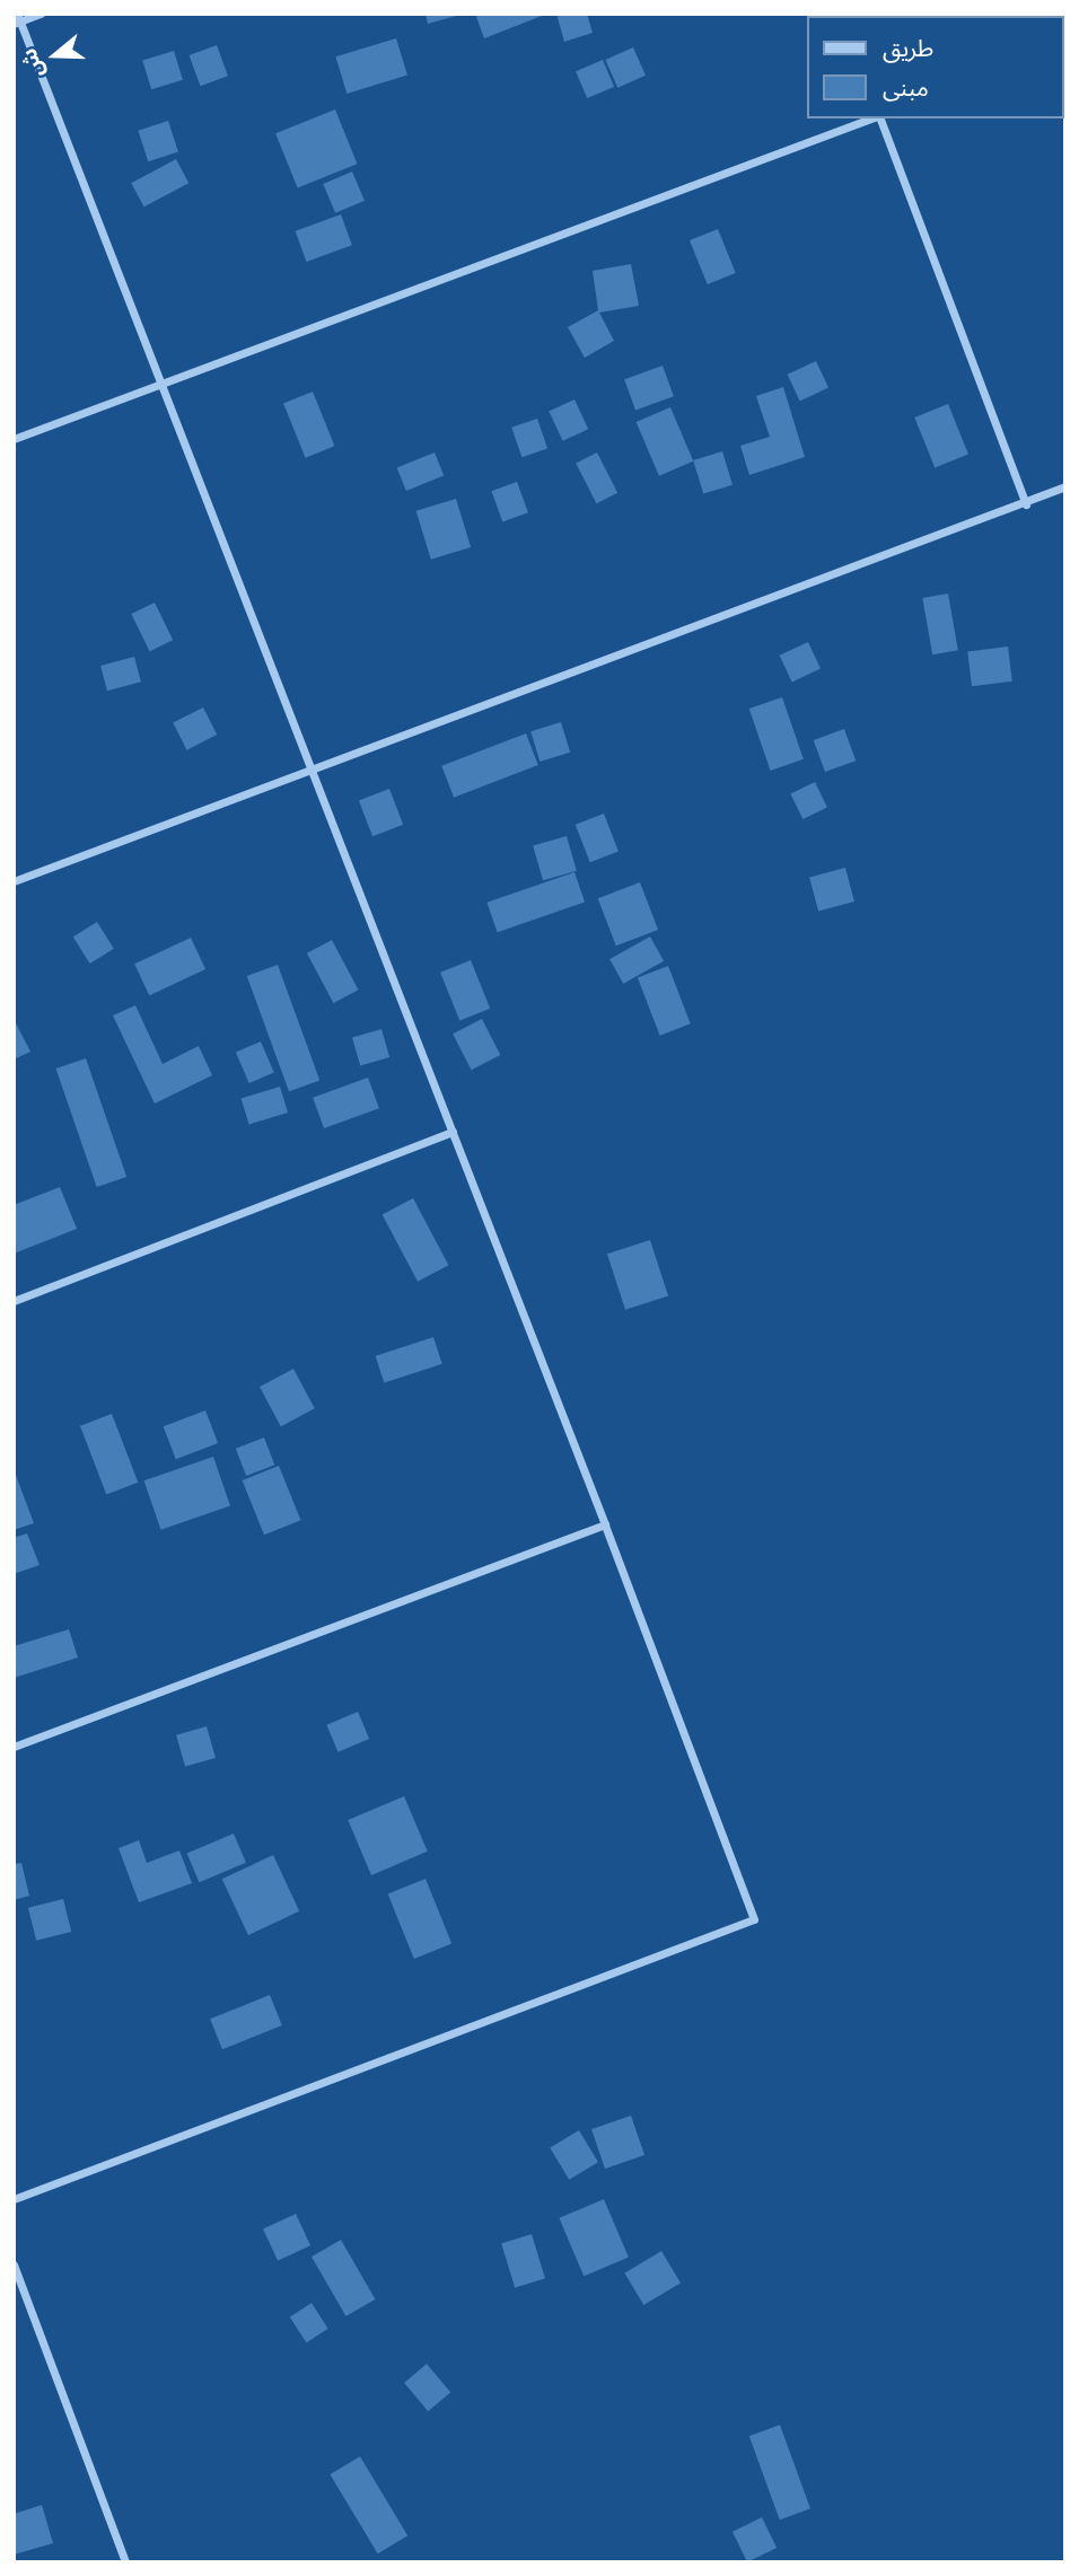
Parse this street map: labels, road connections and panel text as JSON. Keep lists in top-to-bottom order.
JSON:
{
  "legend": ["طريق", "مبنى"],
  "north": "left"
}
